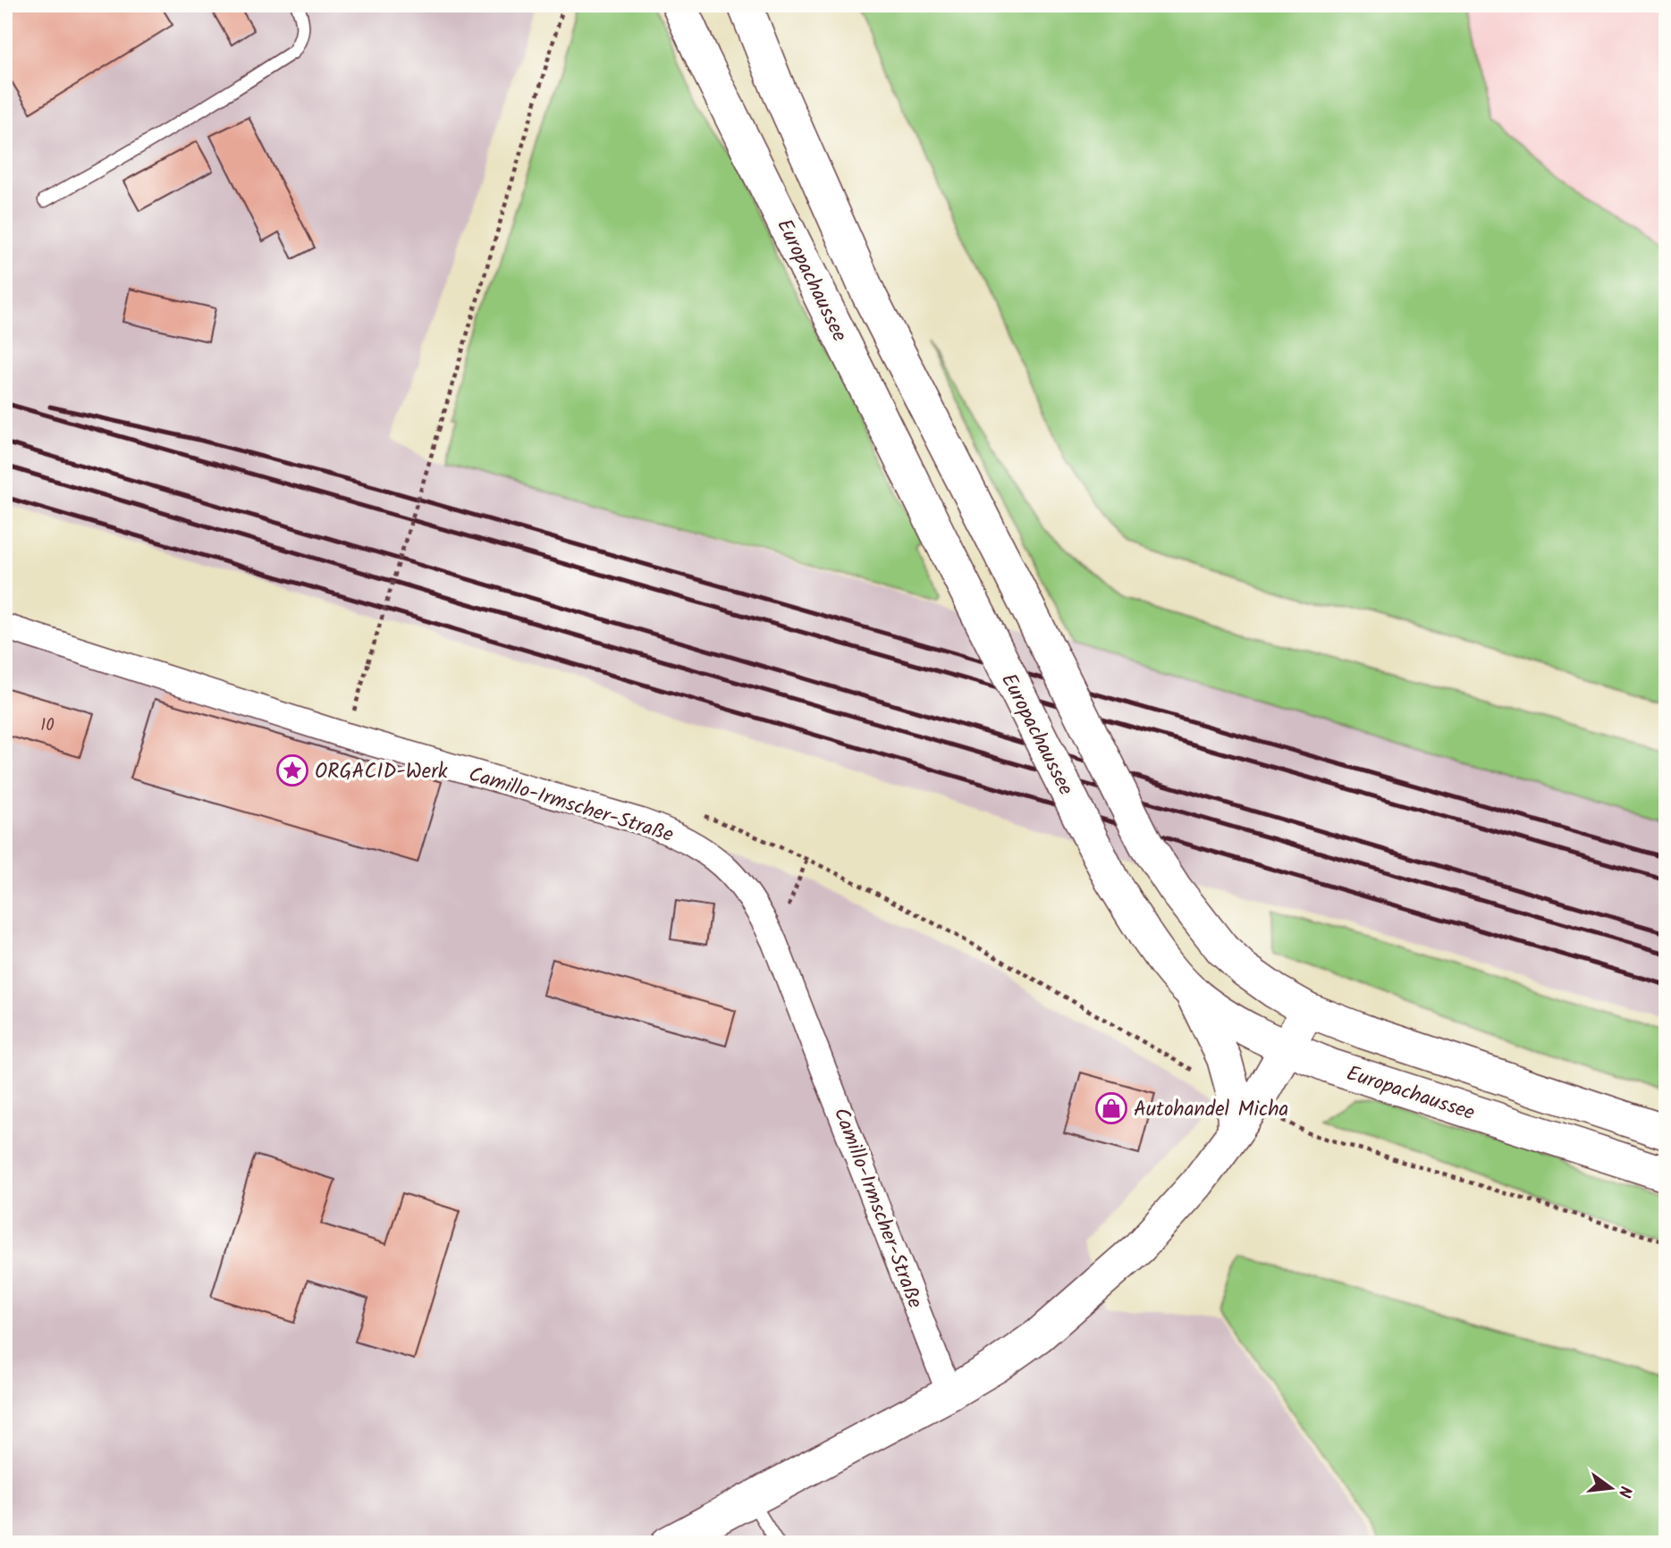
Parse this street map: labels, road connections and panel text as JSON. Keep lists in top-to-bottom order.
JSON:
{
  "streets": {
    "main road": ["Europachaussee"],
    "street": ["Camillo-Irmscher-Straße"]
  },
  "places": {
    "place": ["ORGACID-Werk"],
    "shop": ["Autohandel Micha"]
  },
  "house_numbers": ["10"],
  "north": "right"
}
